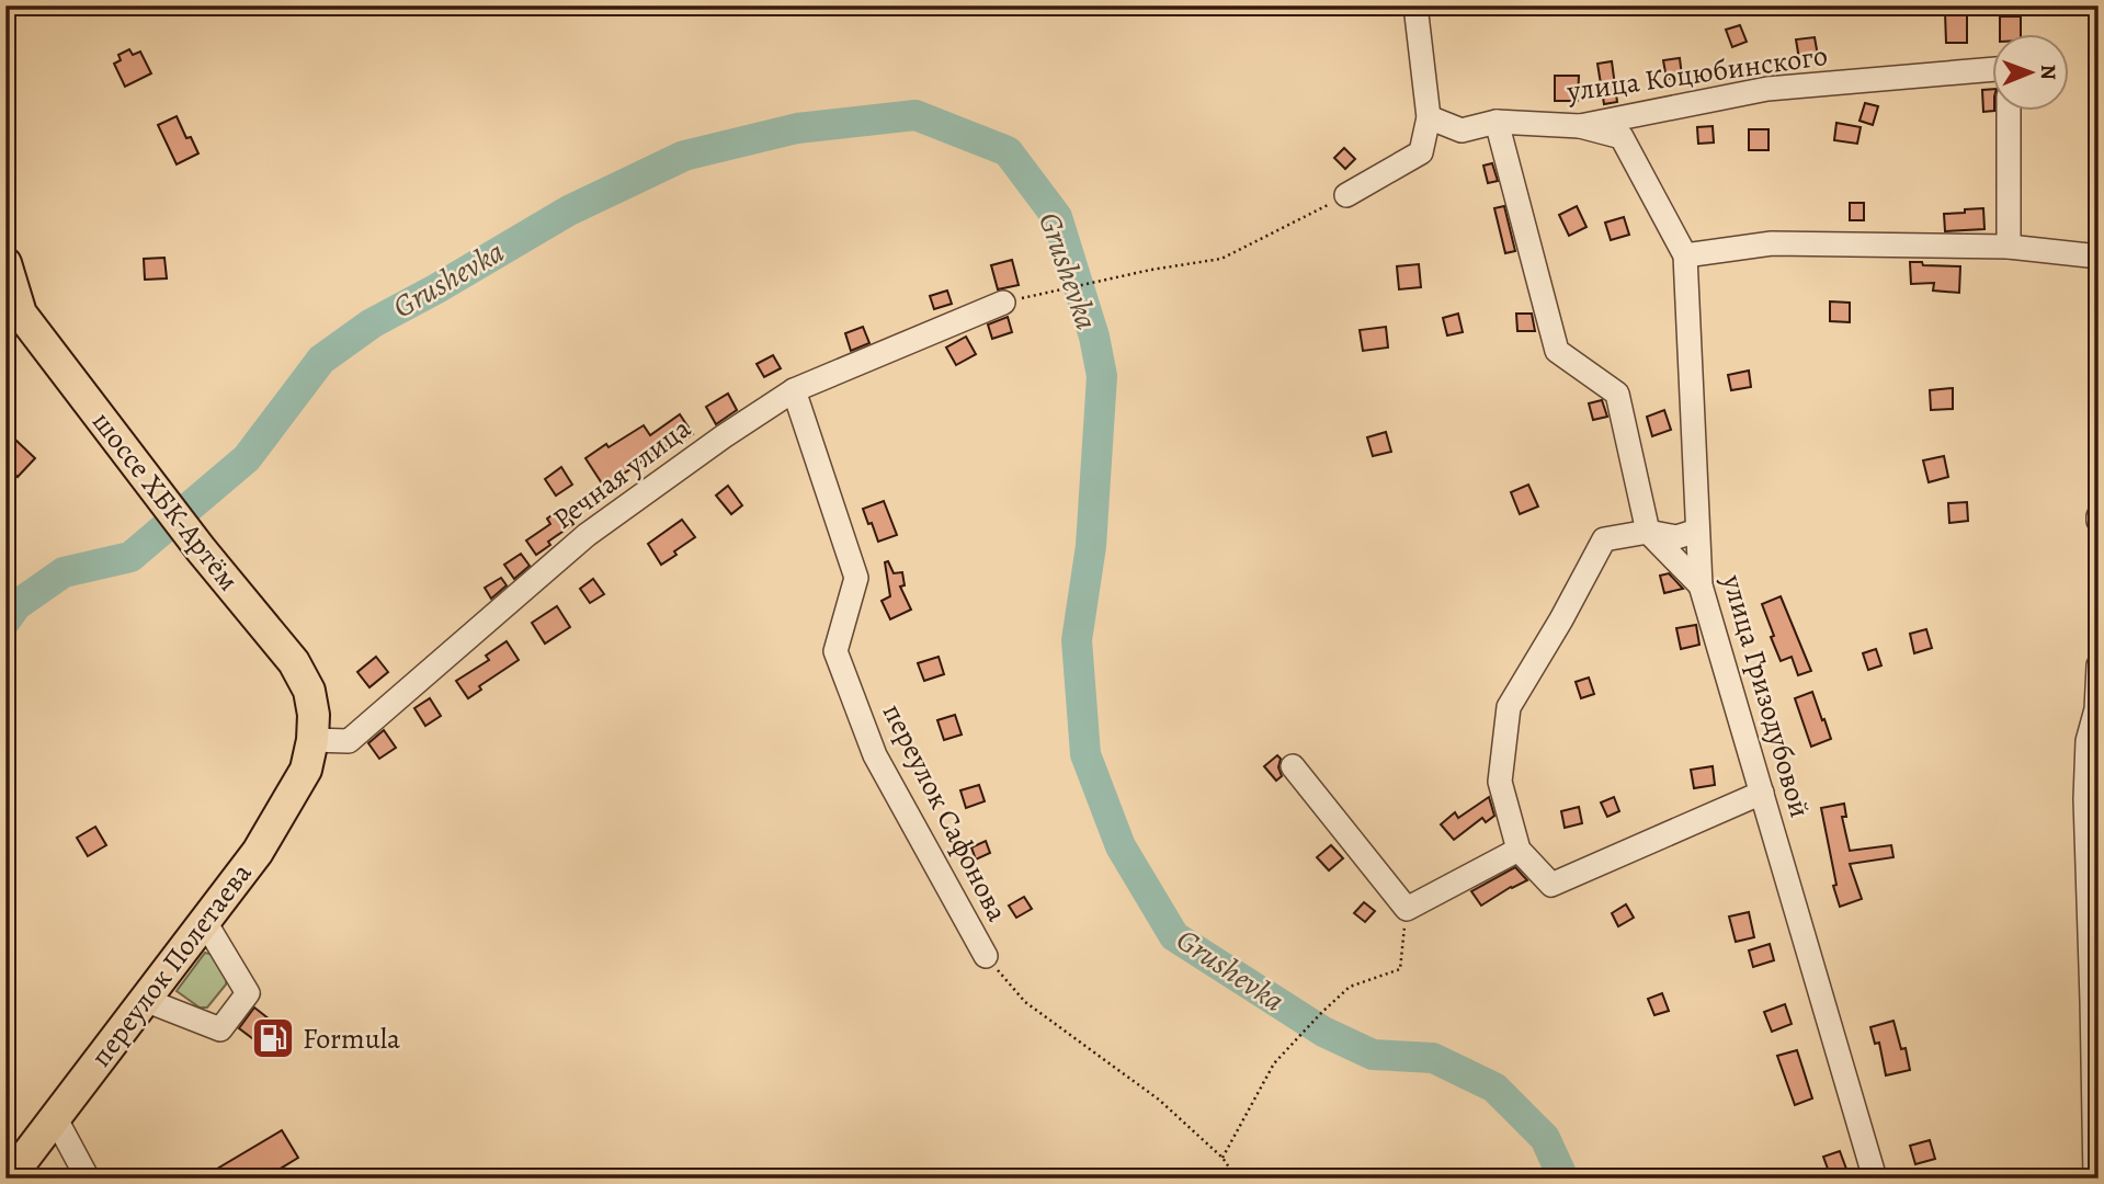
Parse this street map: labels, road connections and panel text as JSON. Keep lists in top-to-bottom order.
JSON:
{
  "streets": {
    "main road": ["шоссе ХБК-Артём", "переулок Полетаева"],
    "street": [
      "улица Коцюбинского",
      "Речная улица",
      "улица Гризодубовой",
      "переулок Сафонова"
    ]
  },
  "crossings": [
    ["улица Коцюбинского", "улица Гризодубовой"],
    ["Речная улица", "шоссе ХБК-Артём"],
    ["Речная улица", "переулок Сафонова"],
    ["Речная улица", "переулок Полетаева"],
    ["шоссе ХБК-Артём", "переулок Полетаева"]
  ],
  "water": ["Grushevka"],
  "places": {
    "fuel station": ["Formula"]
  },
  "north": "right"
}
